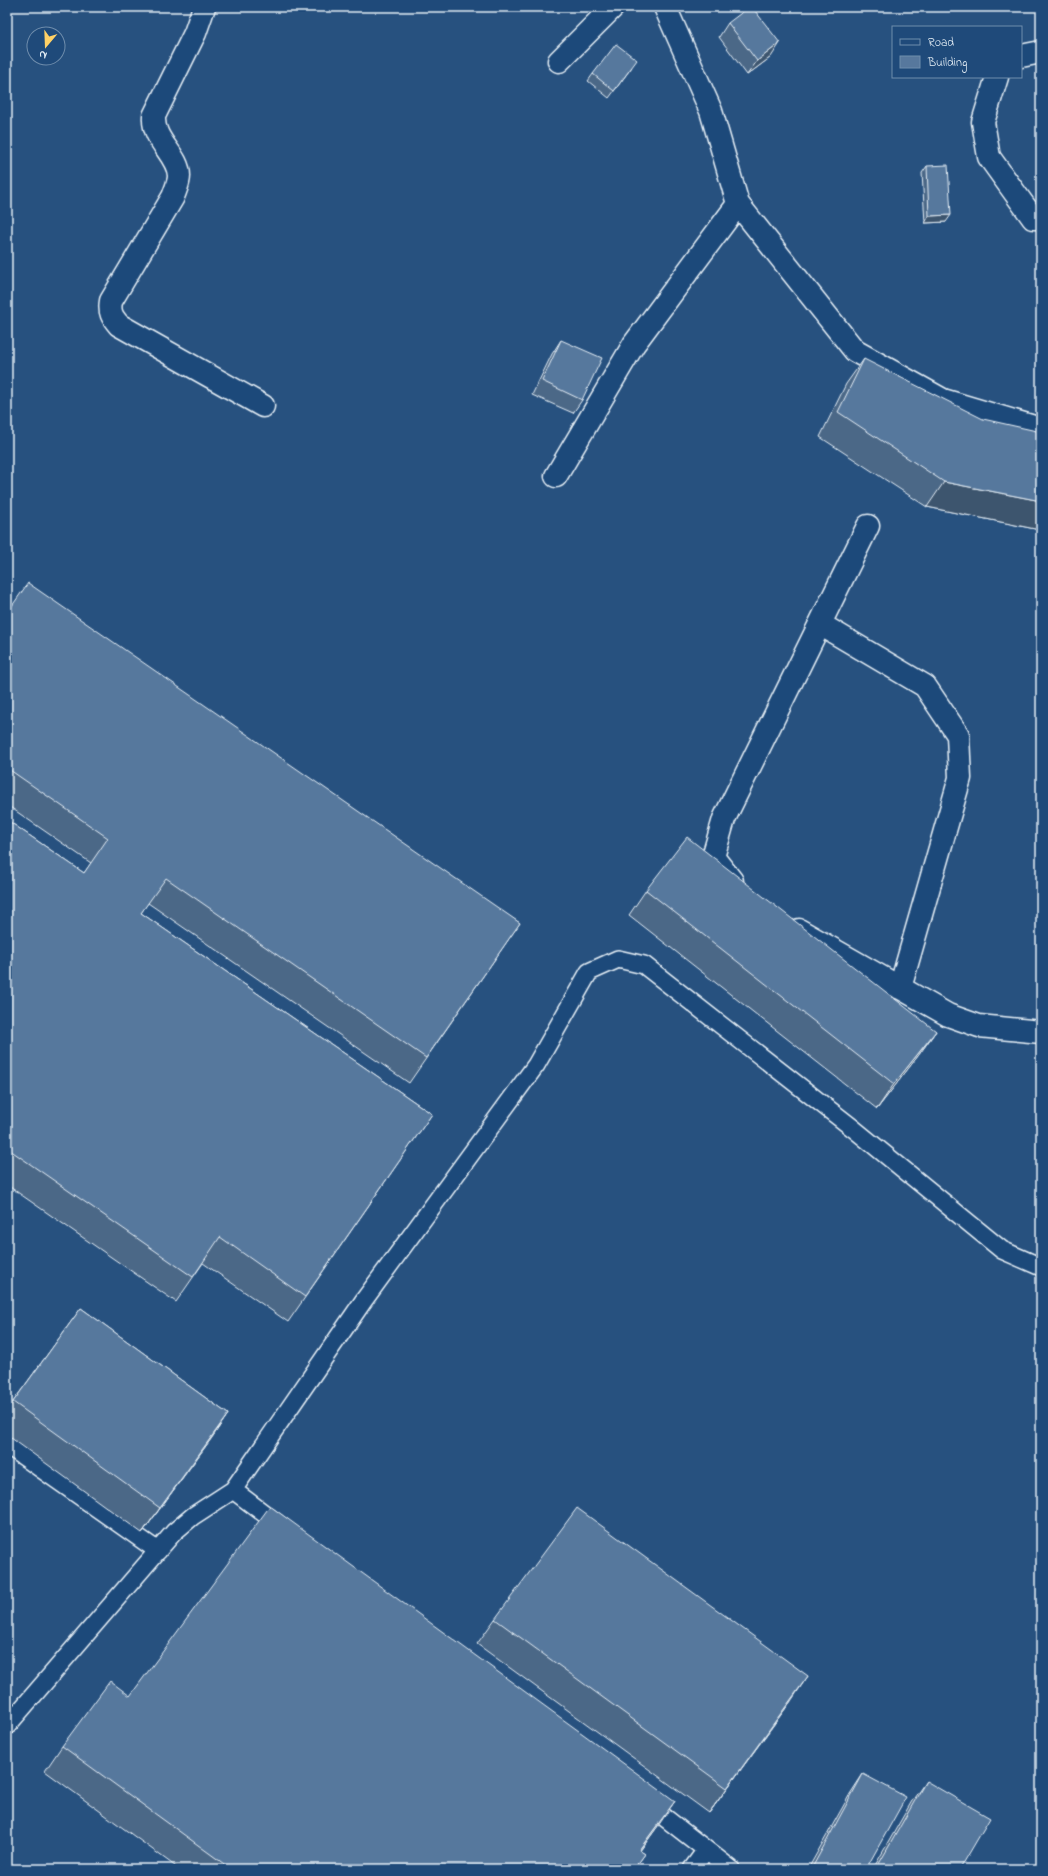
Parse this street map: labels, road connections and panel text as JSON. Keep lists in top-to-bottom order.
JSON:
{
  "legend": ["Road", "Building"],
  "north": "bottom"
}
